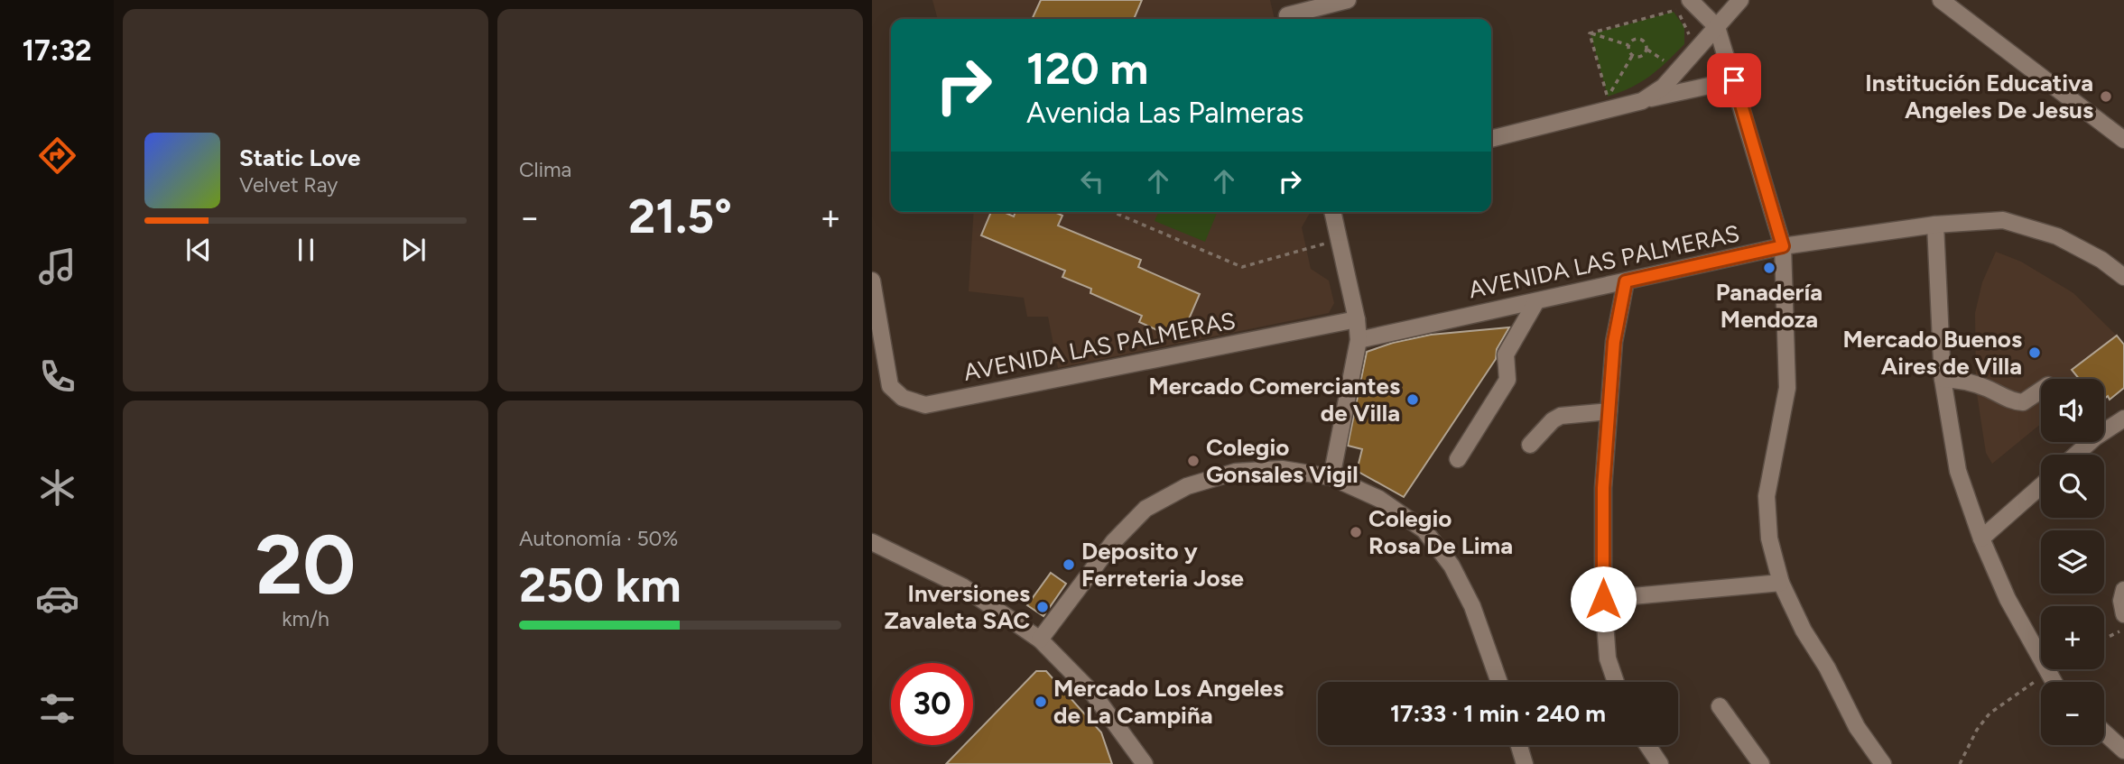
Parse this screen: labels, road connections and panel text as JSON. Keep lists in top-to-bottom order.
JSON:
{
  "streets": {
    "street": ["AVENIDA LAS PALMERAS"]
  },
  "places": [
    "Institución Educativa Angeles De Jesus",
    "Panadería Mendoza",
    "Mercado Buenos Aires de Villa",
    "Mercado Comerciantes de Villa",
    "Colegio Gonsales Vigil",
    "Colegio Rosa De Lima",
    "Deposito y Ferreteria Jose",
    "Inversiones Zavaleta SAC",
    "Mercado Los Angeles de La Campiña"
  ],
  "page": {
    "tabs": "17:32",
    "tile": [
      "Clima",
      ["20", "km/h"],
      ["Autonomía · 50%", "250 km"]
    ],
    "turn": ["120 m", "Avenida Las Palmeras"],
    "song": ["Static Love", "Velvet Ray"],
    "heat": ["−", "21.5°", "+"],
    "map_buttons": ["+", "−"],
    "limit": "30",
    "trip": "17:33 · 1 min · 240 m"
  }
}
